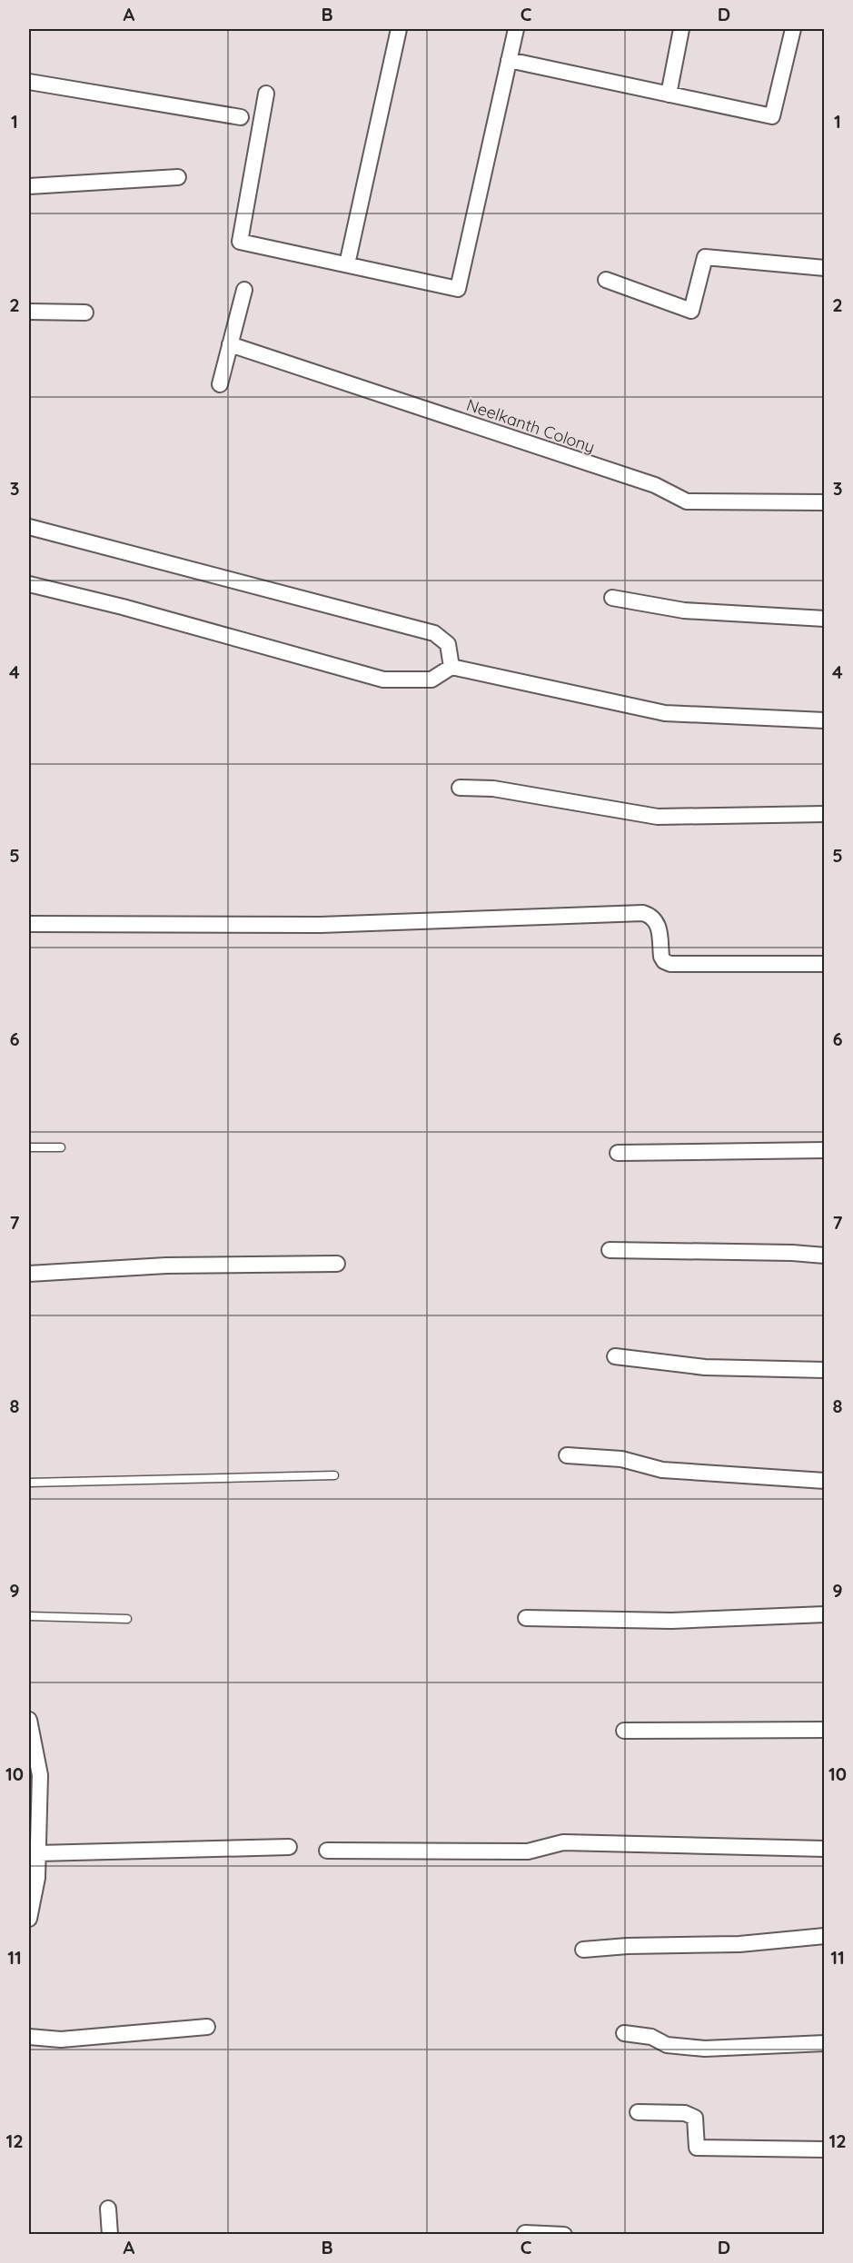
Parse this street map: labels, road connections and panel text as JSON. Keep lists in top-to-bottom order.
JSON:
{
  "streets": {
    "street": ["Neelkanth Colony"]
  },
  "grid": {
    "columns": [
      "A",
      "B",
      "C",
      "D"
    ],
    "rows": [
      "1",
      "2",
      "3",
      "4",
      "5",
      "6",
      "7",
      "8",
      "9",
      "10",
      "11",
      "12"
    ]
  }
}
